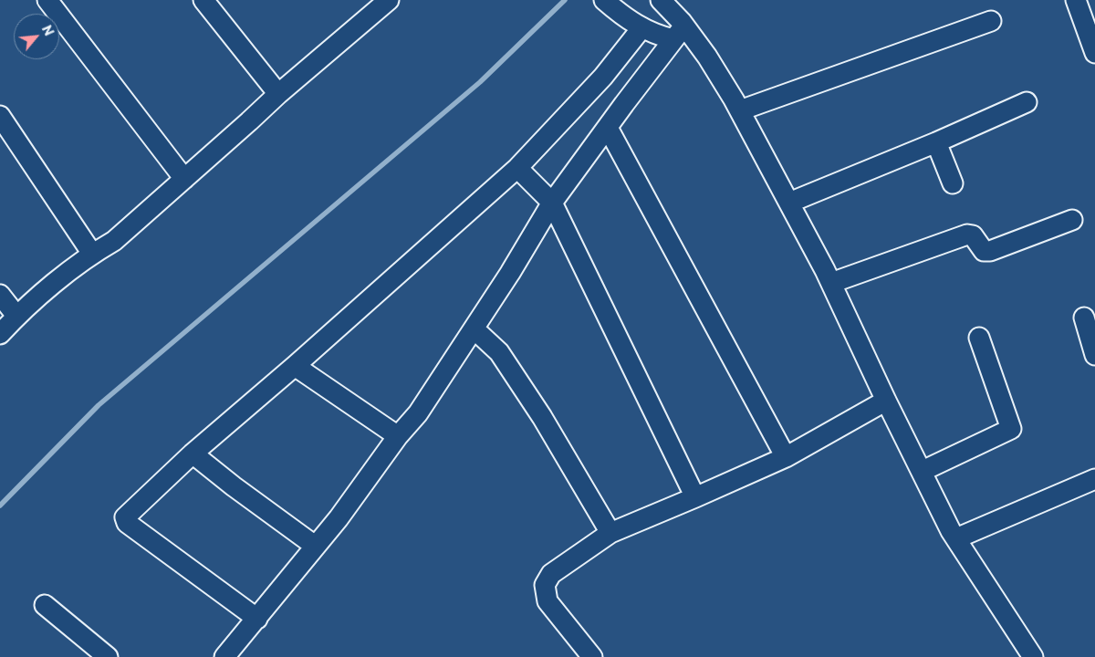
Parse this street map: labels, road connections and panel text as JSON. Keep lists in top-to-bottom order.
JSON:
{
  "north": "top right"
}
